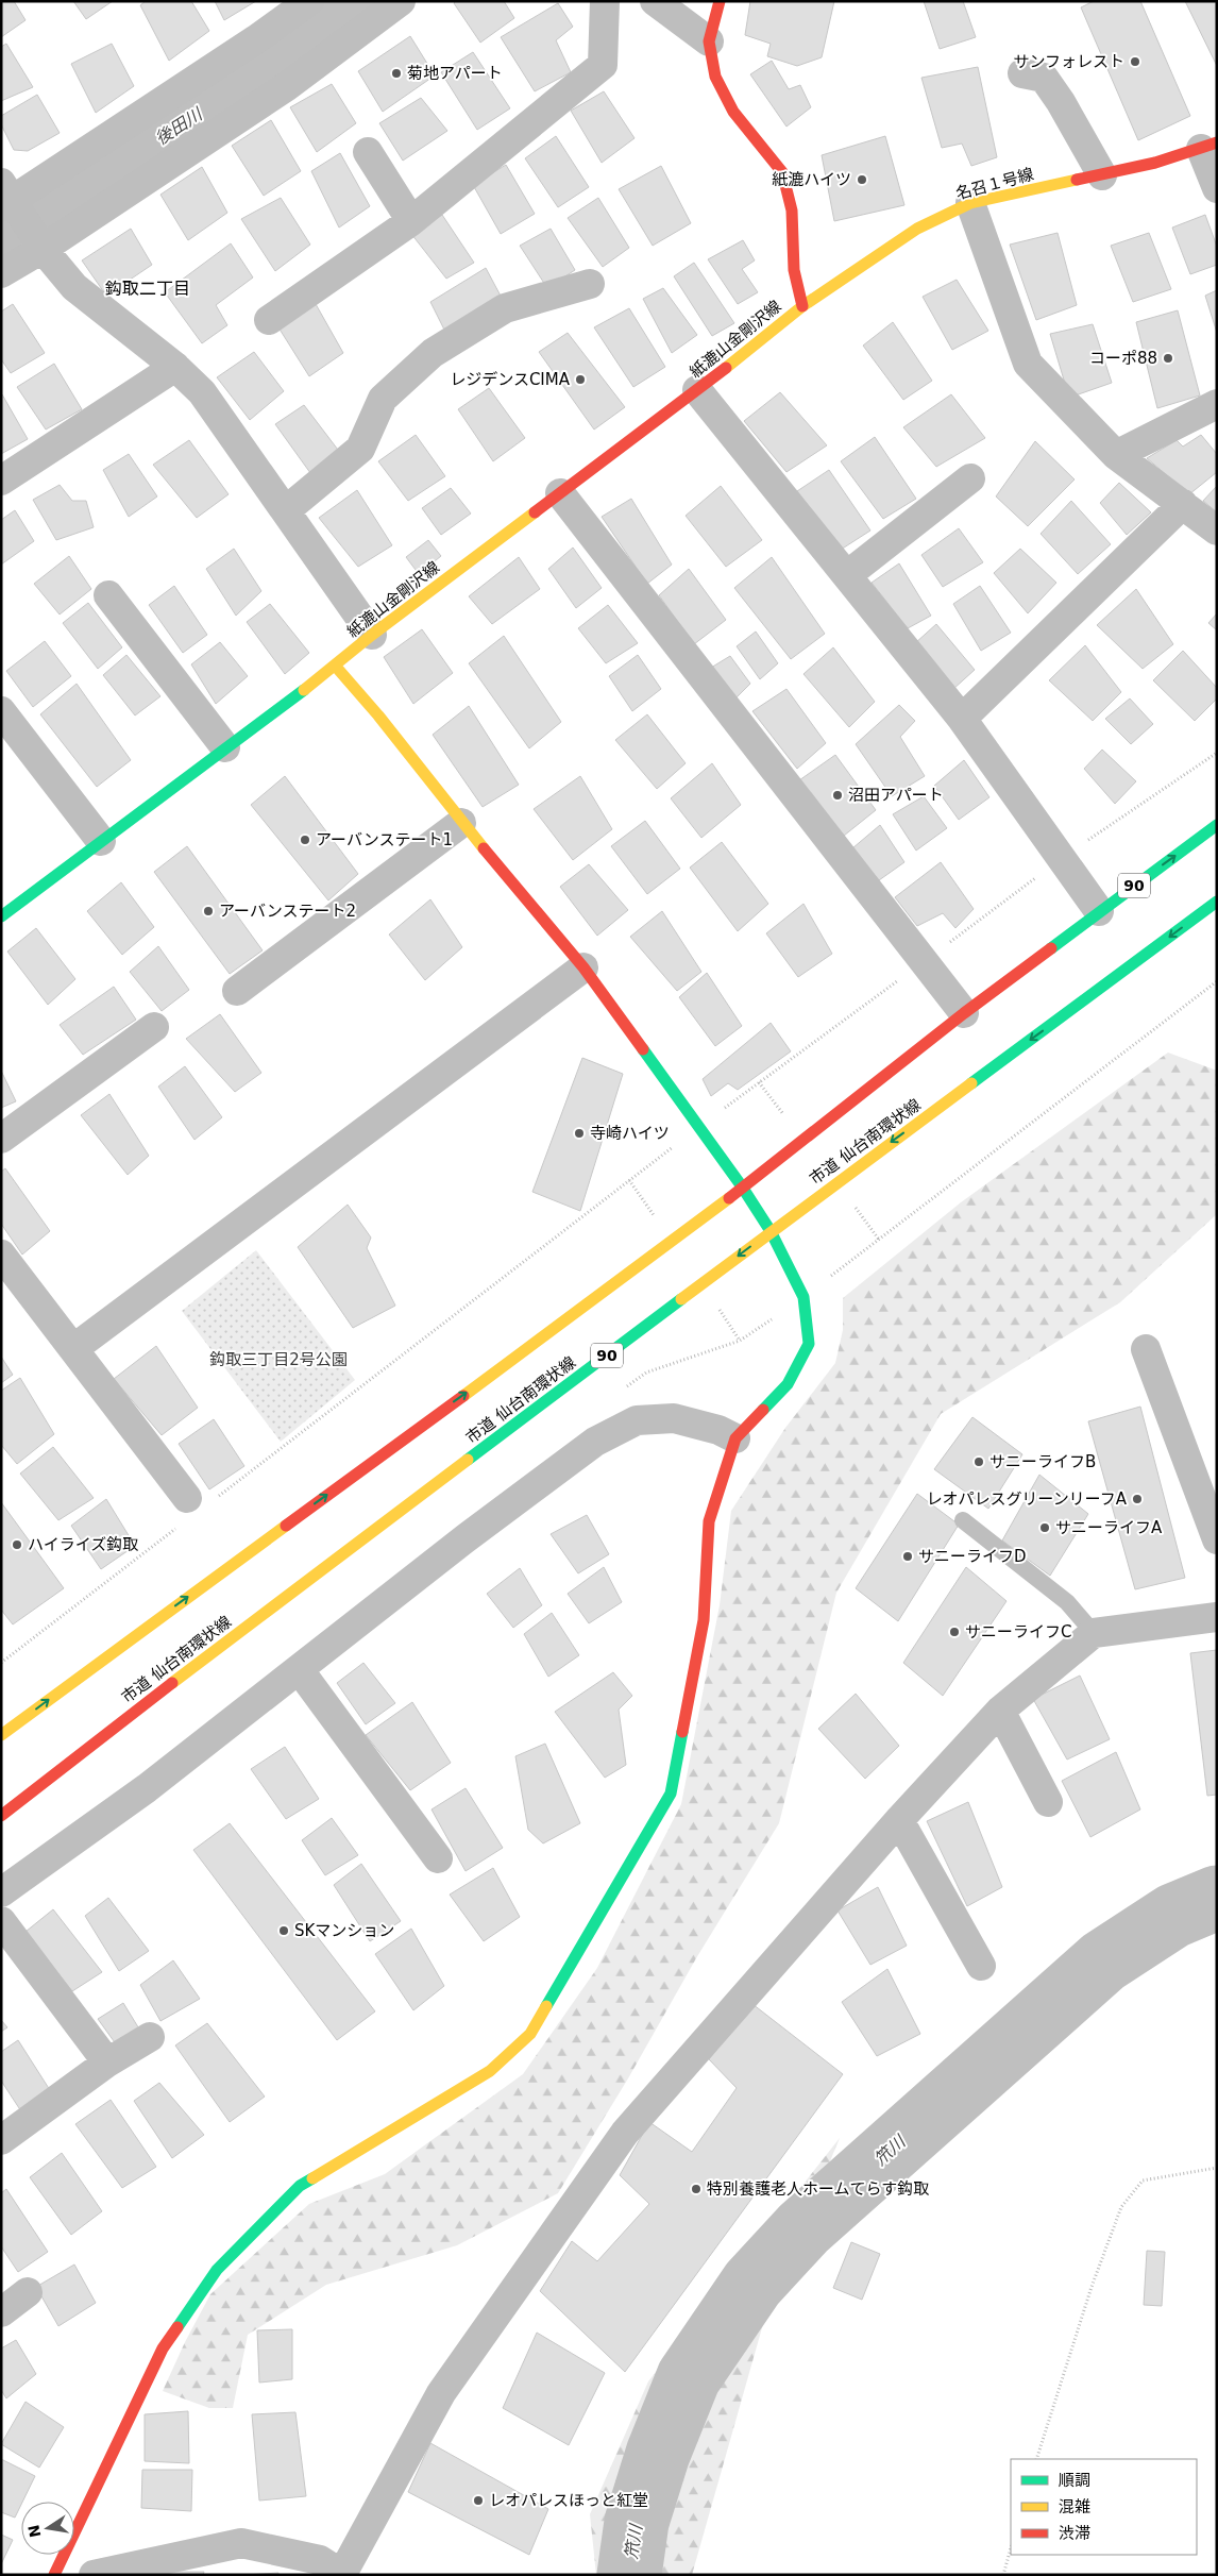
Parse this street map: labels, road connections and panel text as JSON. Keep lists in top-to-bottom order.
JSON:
{
  "streets": {
    "street": [
      "名召１号線",
      "紙漉山金剛沢線",
      "90",
      "市道 仙台南環状線"
    ]
  },
  "crossings": [
    ["名召１号線", "紙漉山金剛沢線"]
  ],
  "districts": ["鈎取二丁目"],
  "water": ["後田川", "笊川"],
  "parks": ["鈎取三丁目2号公園"],
  "places": [
    "サンフォレスト",
    "菊地アパート",
    "紙漉ハイツ",
    "コーポ88",
    "レジデンスCIMA",
    "沼田アパート",
    "アーバンステート1",
    "アーバンステート2",
    "寺崎ハイツ",
    "サニーライフB",
    "レオパレスグリーンリーフA",
    "サニーライフA",
    "ハイライズ鈎取",
    "サニーライフD",
    "サニーライフC",
    "SKマンション",
    "特別養護老人ホームてらす鈎取",
    "レオパレスほっと紅堂"
  ],
  "legend": ["順調", "混雑", "渋滞"],
  "north": "left"
}
